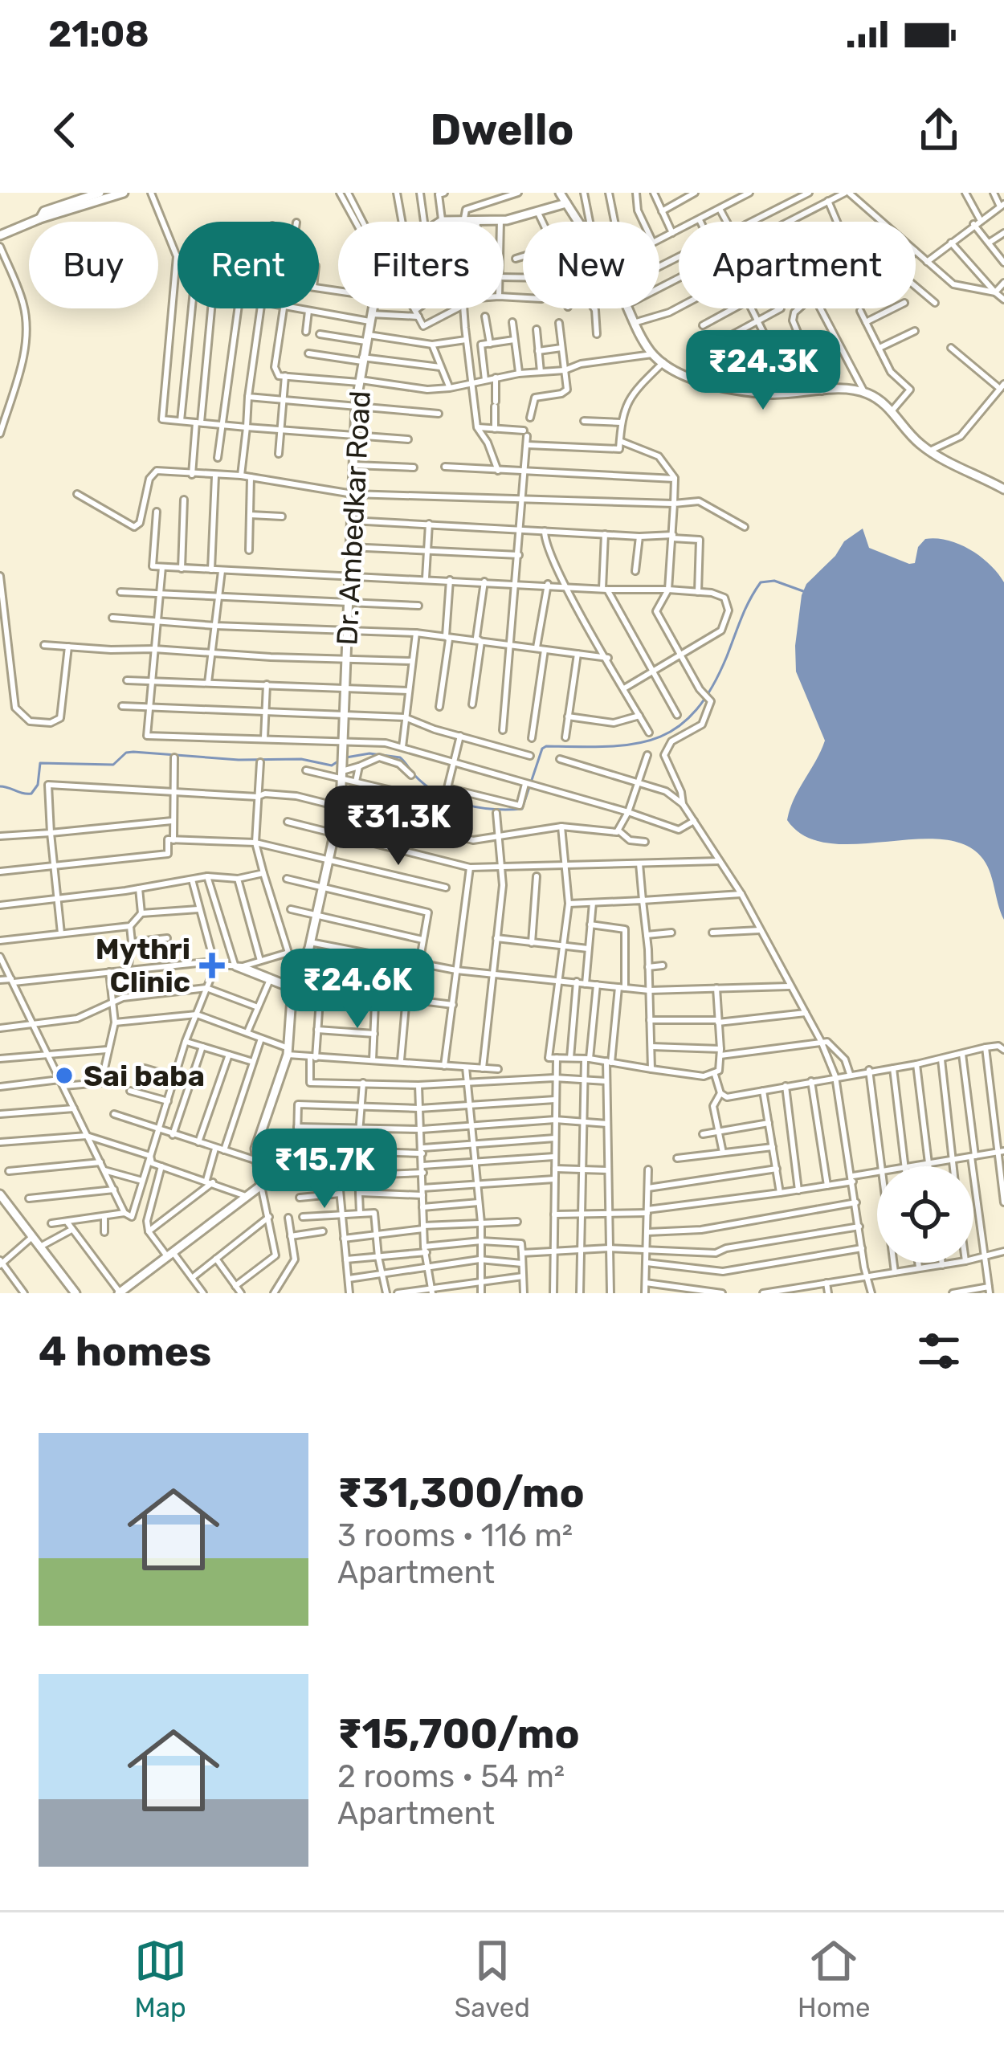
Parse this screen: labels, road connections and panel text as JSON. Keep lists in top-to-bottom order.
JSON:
{
  "streets": {
    "street": ["Dr. Ambedkar Road"]
  },
  "places": {
    "health": ["Mythri Clinic"],
    "other": ["Sai baba"]
  },
  "page": {
    "status": "21:08",
    "header": "Dwello",
    "chip": [
      "Buy",
      "Rent",
      "Filters",
      "New",
      "Apartment"
    ],
    "price": [
      "₹24.3K",
      "₹31.3K",
      "₹24.6K",
      "₹15.7K"
    ],
    "heading": "4 homes",
    "list": [
      {
        "name": "₹31,300/mo",
        "note": "3 rooms · 116 m² · Apartment"
      },
      {
        "name": "₹15,700/mo",
        "note": "2 rooms · 54 m² · Apartment"
      }
    ],
    "tabs": ["Map", "Saved", "Home"]
  }
}
